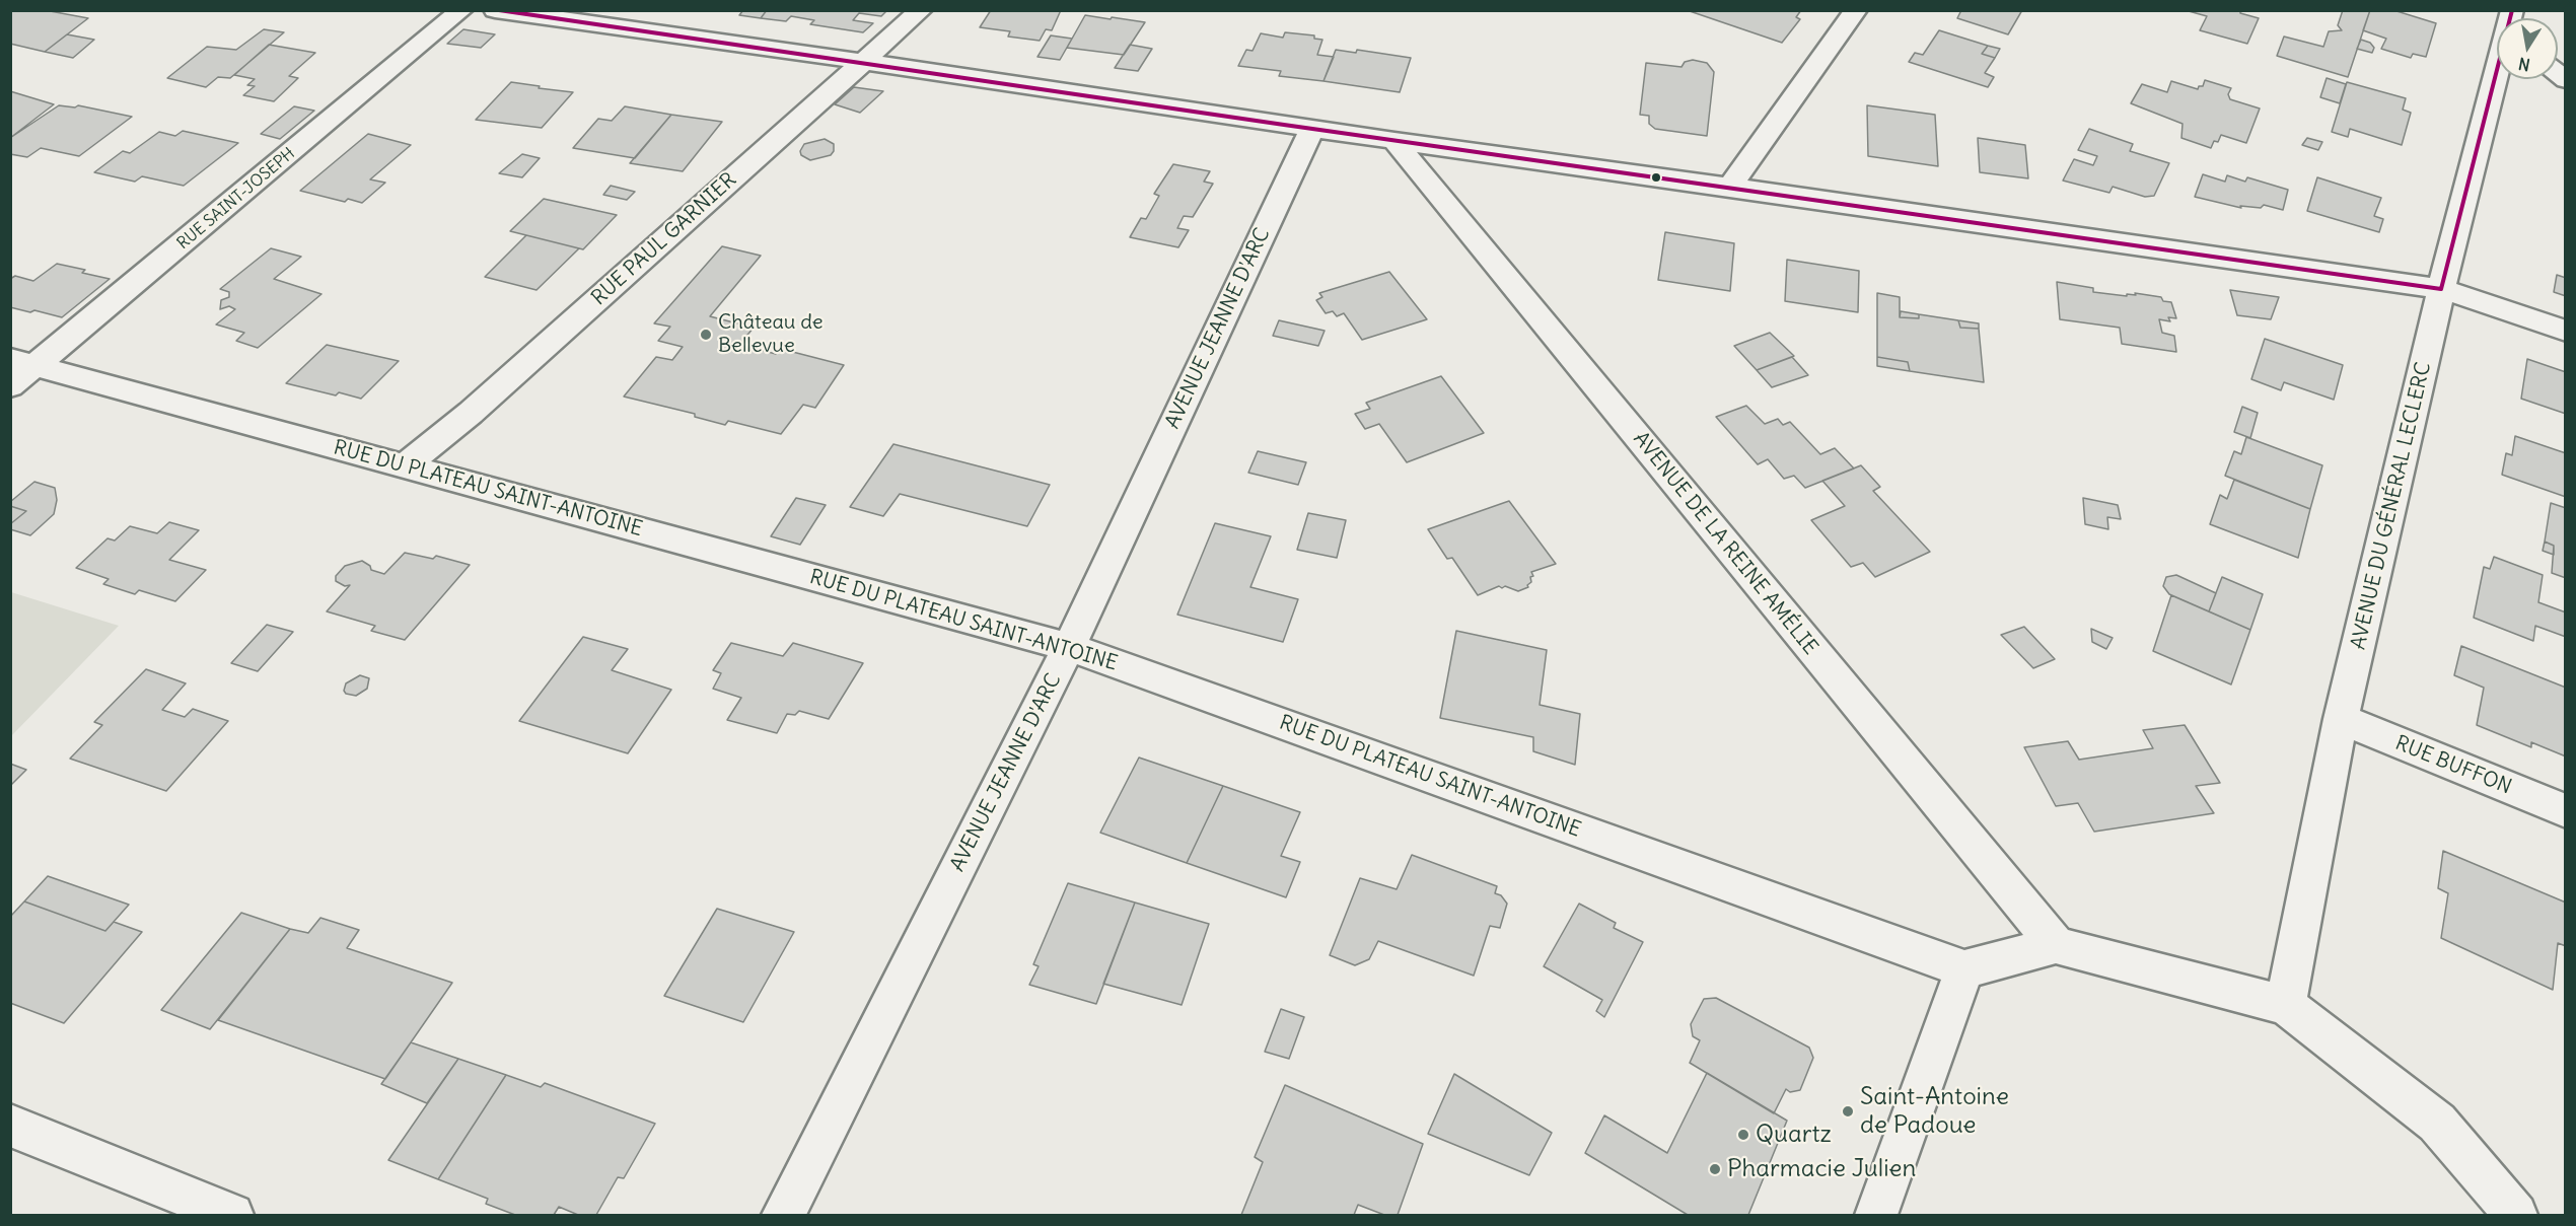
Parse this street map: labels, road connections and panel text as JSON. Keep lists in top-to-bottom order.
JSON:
{
  "streets": {
    "street": [
      "RUE SAINT-JOSEPH",
      "RUE PAUL GARNIER",
      "AVENUE JEANNE D'ARC",
      "RUE DU PLATEAU SAINT-ANTOINE",
      "AVENUE DU GÉNÉRAL LECLERC",
      "AVENUE DE LA REINE AMÉLIE",
      "RUE BUFFON"
    ]
  },
  "crossings": [
    ["RUE SAINT-JOSEPH", "RUE DU PLATEAU SAINT-ANTOINE"],
    ["RUE PAUL GARNIER", "RUE DU PLATEAU SAINT-ANTOINE"],
    ["AVENUE JEANNE D'ARC", "RUE DU PLATEAU SAINT-ANTOINE"],
    ["AVENUE DU GÉNÉRAL LECLERC", "RUE BUFFON"]
  ],
  "places": [
    "Château de Bellevue",
    "Saint-Antoine de Padoue",
    "Quartz",
    "Pharmacie Julien"
  ],
  "north": "bottom"
}
